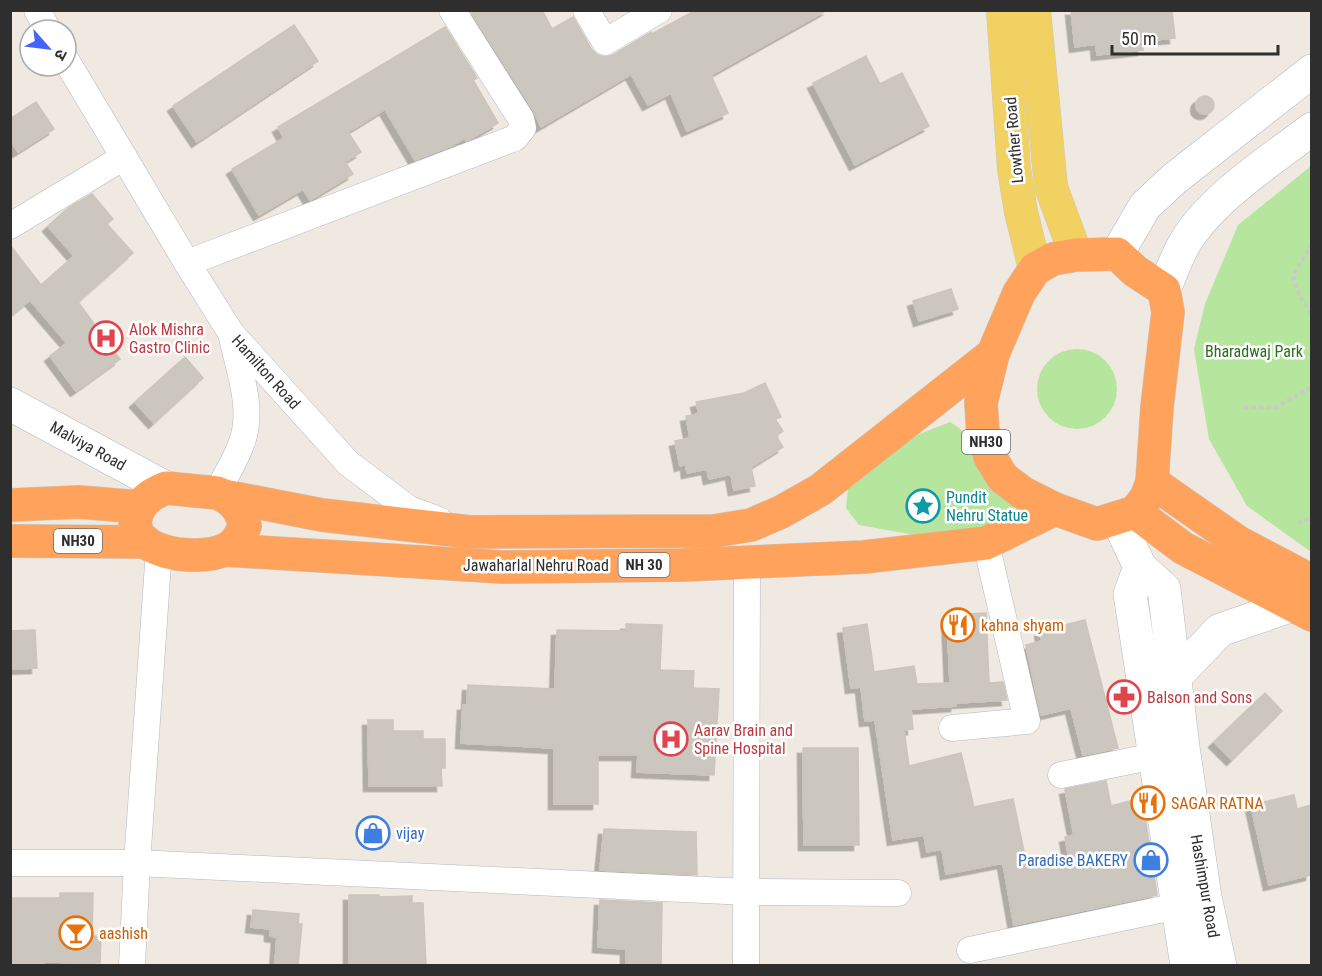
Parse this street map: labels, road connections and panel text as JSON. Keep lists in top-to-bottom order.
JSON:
{
  "streets": {
    "highway": ["NH30", "Jawaharlal Nehru Road", "NH 30"],
    "main road": ["Lowther Road", "Malviya Road", "Hashimpur Road"],
    "street": ["Hamilton Road"]
  },
  "crossings": [
    ["Lowther Road", "NH30"],
    ["Hamilton Road", "Jawaharlal Nehru Road"],
    ["NH30", "Malviya Road"],
    ["NH30", "Jawaharlal Nehru Road"],
    ["Malviya Road", "Jawaharlal Nehru Road"]
  ],
  "parks": ["Bharadwaj Park"],
  "places": {
    "hospital": ["Alok Mishra Gastro Clinic", "Aarav Brain and Spine Hospital"],
    "place": ["Pundit Nehru Statue"],
    "restaurant": ["kahna shyam", "SAGAR RATNA"],
    "pharmacy": ["Balson and Sons"],
    "shop": ["vijay", "Paradise BAKERY"],
    "bar": ["aashish"]
  },
  "scale_bar": "50 m",
  "north": "bottom right"
}
